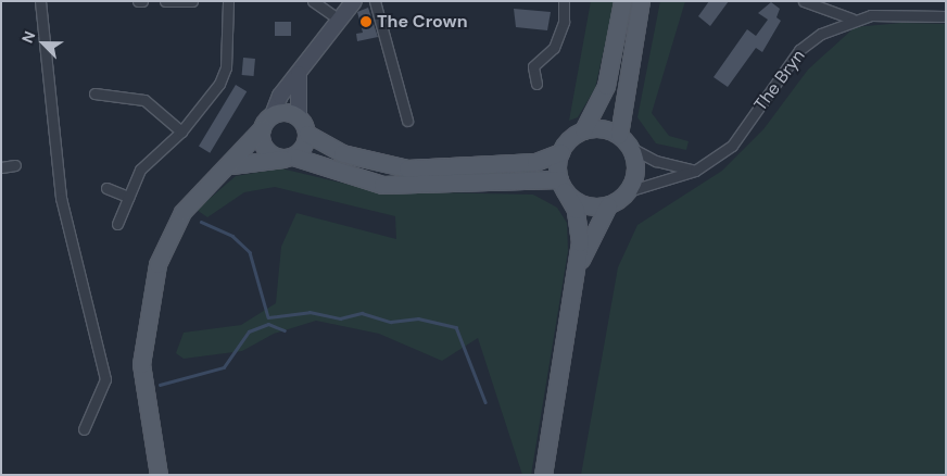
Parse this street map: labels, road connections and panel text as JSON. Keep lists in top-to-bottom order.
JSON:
{
  "streets": {
    "street": ["The Bryn"]
  },
  "places": ["The Crown"],
  "north": "top left"
}
